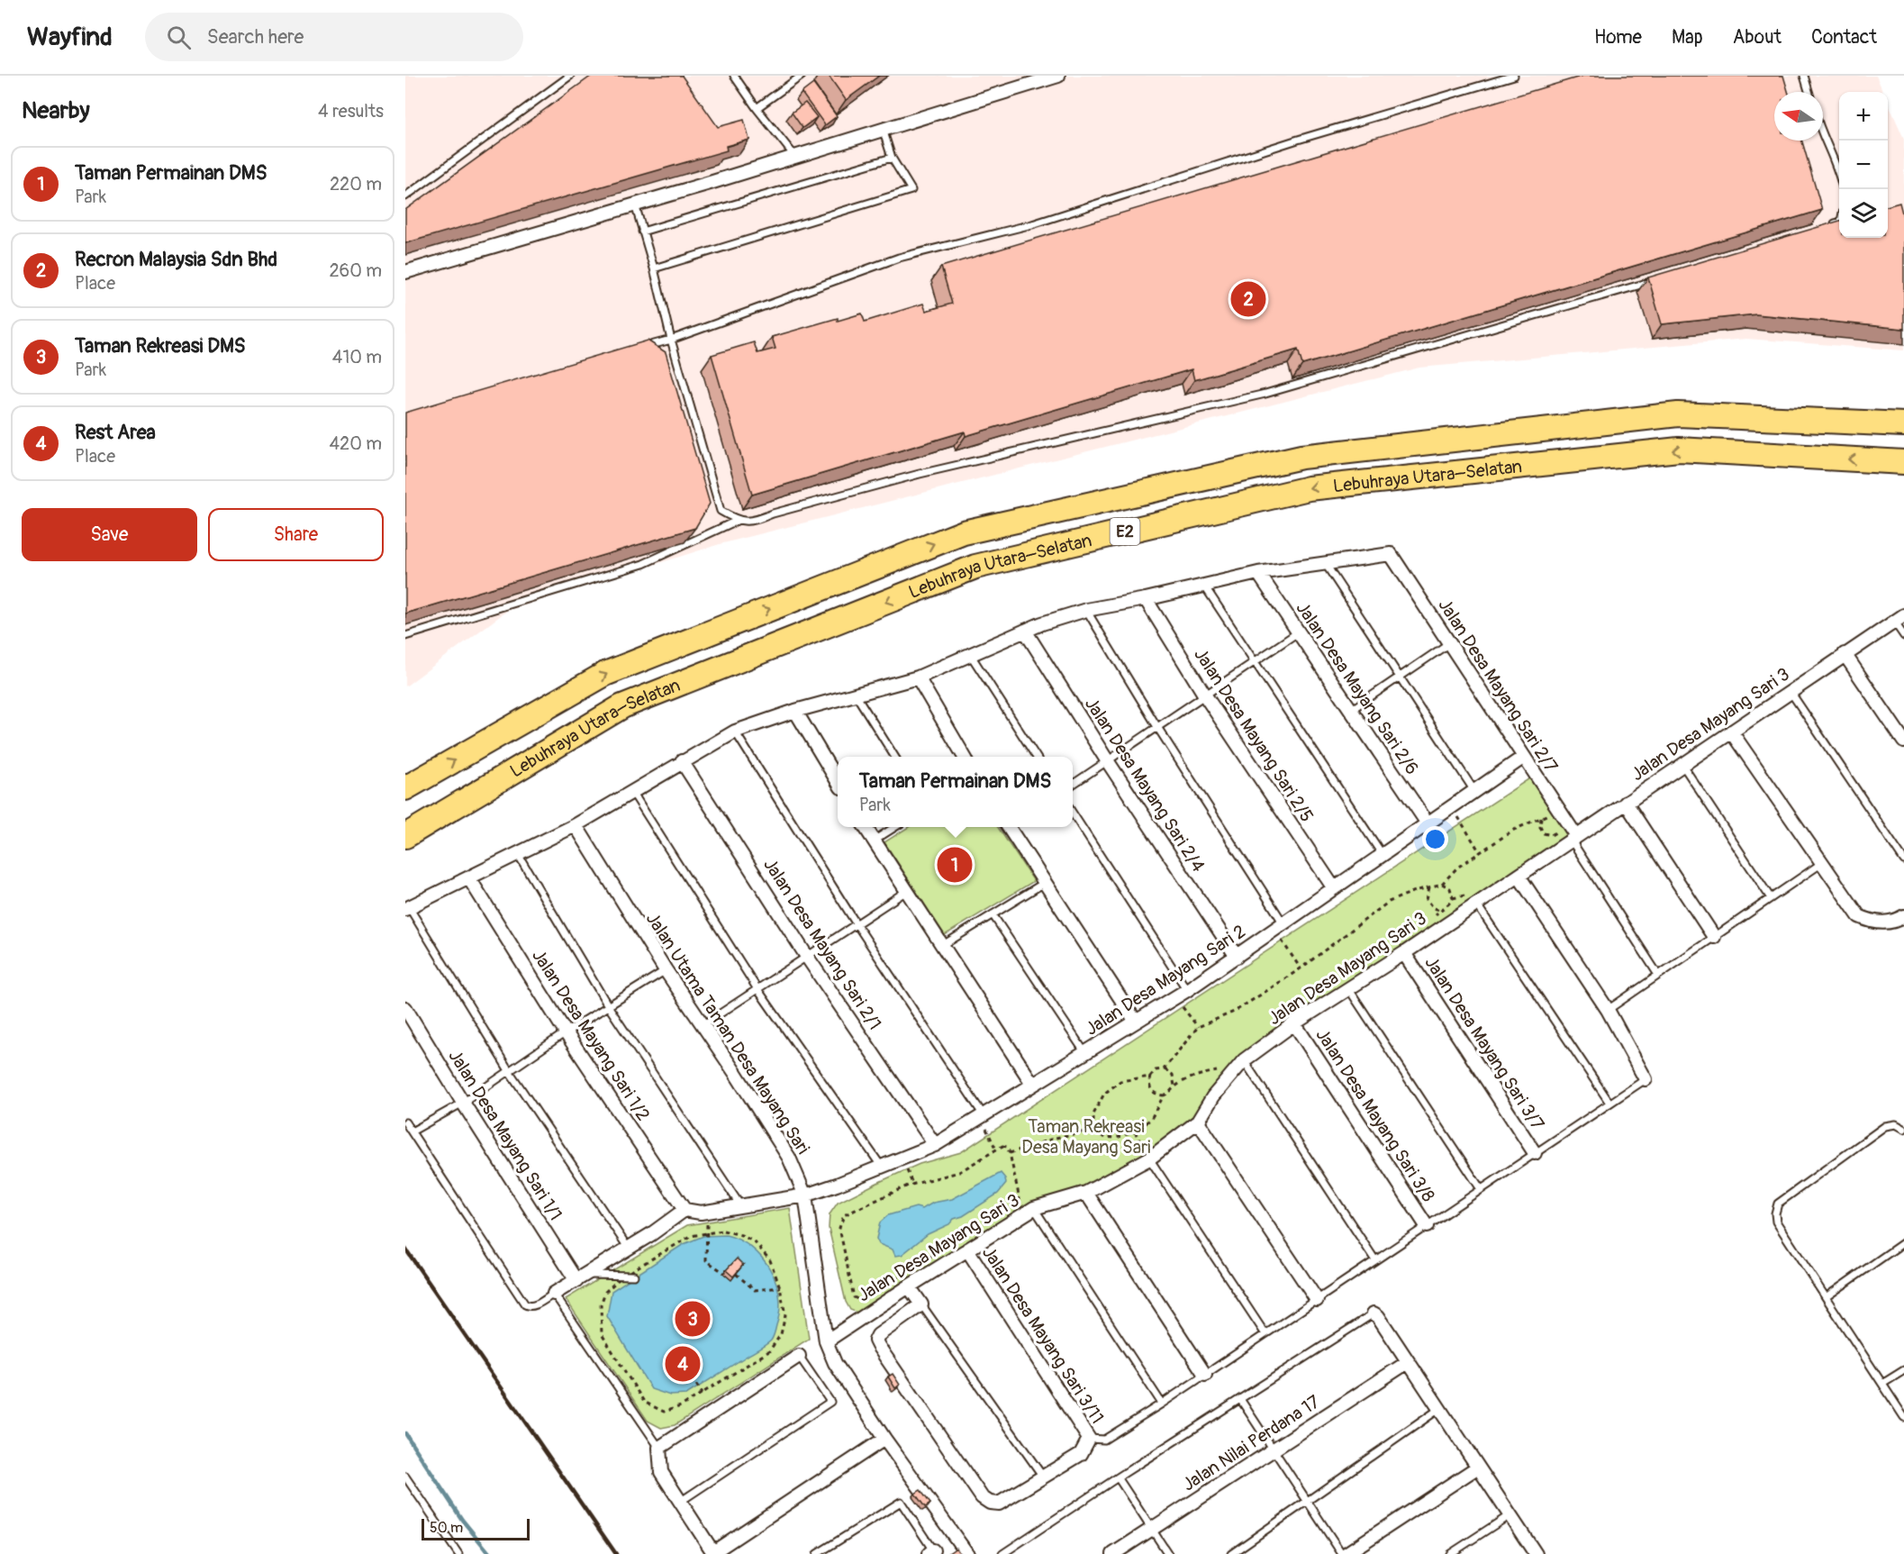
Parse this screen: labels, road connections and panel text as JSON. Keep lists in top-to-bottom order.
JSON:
{
  "streets": {
    "highway": ["Lebuhraya Utara–Selatan", "E2"],
    "street": [
      "Jalan Desa Mayang Sari 2/7",
      "Jalan Desa Mayang Sari 2/6",
      "Jalan Desa Mayang Sari 3",
      "Jalan Desa Mayang Sari 2/5",
      "Jalan Desa Mayang Sari 2/4",
      "Jalan Desa Mayang Sari 2/1",
      "Jalan Desa Mayang Sari 2",
      "Jalan Utama Taman Desa Mayang Sari",
      "Jalan Desa Mayang Sari 1/2",
      "Jalan Desa Mayang Sari 3/7",
      "Jalan Desa Mayang Sari 3/8",
      "Jalan Desa Mayang Sari 1/1",
      "Jalan Desa Mayang Sari 3/11",
      "Jalan Nilai Perdana 17"
    ]
  },
  "crossings": [
    ["Jalan Desa Mayang Sari 2/7", "Jalan Desa Mayang Sari 3"],
    ["Jalan Desa Mayang Sari 2/7", "Jalan Desa Mayang Sari 2"],
    ["Jalan Desa Mayang Sari 2/6", "Jalan Desa Mayang Sari 2"],
    ["Jalan Desa Mayang Sari 3", "Jalan Utama Taman Desa Mayang Sari"],
    ["Jalan Desa Mayang Sari 3", "Jalan Desa Mayang Sari 3/7"],
    ["Jalan Desa Mayang Sari 3", "Jalan Desa Mayang Sari 3/8"],
    ["Jalan Desa Mayang Sari 3", "Jalan Desa Mayang Sari 3/11"],
    ["Jalan Desa Mayang Sari 2/5", "Jalan Desa Mayang Sari 2"],
    ["Jalan Desa Mayang Sari 2/4", "Jalan Desa Mayang Sari 2"],
    ["Jalan Desa Mayang Sari 2/1", "Jalan Desa Mayang Sari 2"],
    ["Jalan Desa Mayang Sari 2", "Jalan Utama Taman Desa Mayang Sari"],
    ["Jalan Desa Mayang Sari 2", "Jalan Desa Mayang Sari 1/2"]
  ],
  "parks": ["Taman Rekreasi Desa Mayang Sari"],
  "scale_bar": "50 m",
  "north": "left",
  "page": {
    "header": "Wayfind",
    "search": "Search here",
    "nav": [
      "Home",
      "Map",
      "About",
      "Contact"
    ],
    "heading": ["Nearby", "4 results"],
    "map_buttons": ["+", "−"],
    "list": [
      {
        "mark": "1",
        "name": "Taman Permainan DMS",
        "note": "Park",
        "value": "220 m"
      },
      {
        "mark": "2",
        "name": "Recron Malaysia Sdn Bhd",
        "note": "Place",
        "value": "260 m"
      },
      {
        "mark": "3",
        "name": "Taman Rekreasi DMS",
        "note": "Park",
        "value": "410 m"
      },
      {
        "mark": "4",
        "name": "Rest Area",
        "note": "Place",
        "value": "420 m"
      }
    ],
    "pins": [
      "2",
      "1",
      "3",
      "4"
    ],
    "buttons": ["Save", "Share"],
    "popup": ["Taman Permainan DMS", "Park"],
    "scale": "50 m"
  }
}
